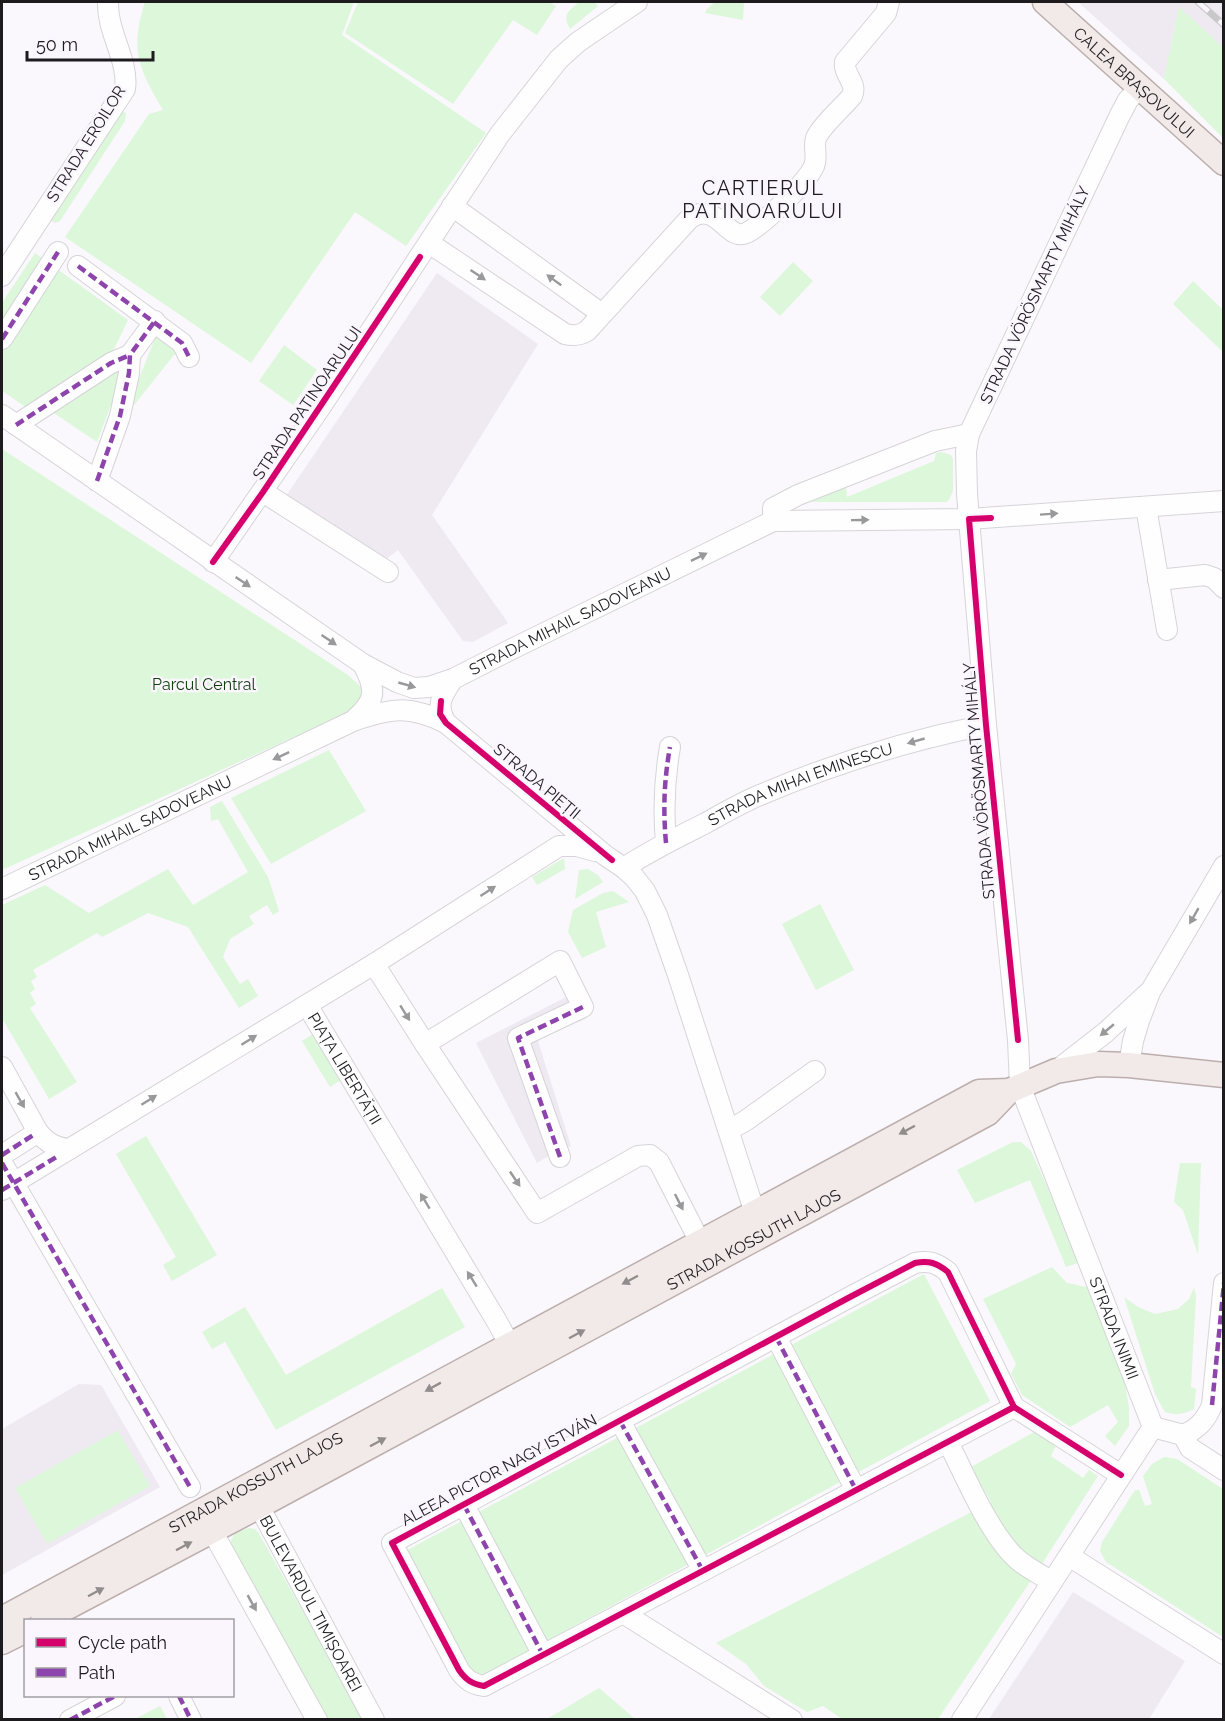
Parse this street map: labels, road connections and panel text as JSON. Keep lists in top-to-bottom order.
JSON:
{
  "streets": {
    "main road": ["CALEA BRAȘOVULUI", "STRADA KOSSUTH LAJOS"],
    "street": [
      "STRADA EROILOR",
      "STRADA VÖRÖSMARTY MIHÁLY",
      "STRADA PATINOARULUI",
      "STRADA MIHAIL SADOVEANU",
      "STRADA PIEȚII",
      "STRADA MIHAI EMINESCU",
      "PIAȚA LIBERTĂȚII",
      "STRADA INIMII",
      "ALEEA PICTOR NAGY ISTVÁN",
      "BULEVARDUL TIMIȘOAREI"
    ]
  },
  "crossings": [
    ["CALEA BRAȘOVULUI", "STRADA VÖRÖSMARTY MIHÁLY"],
    ["STRADA VÖRÖSMARTY MIHÁLY", "STRADA MIHAIL SADOVEANU"],
    ["STRADA VÖRÖSMARTY MIHÁLY", "STRADA MIHAI EMINESCU"],
    ["STRADA VÖRÖSMARTY MIHÁLY", "STRADA KOSSUTH LAJOS"],
    ["STRADA VÖRÖSMARTY MIHÁLY", "STRADA INIMII"],
    ["STRADA PATINOARULUI", "STRADA MIHAIL SADOVEANU"],
    ["STRADA MIHAIL SADOVEANU", "STRADA PIEȚII"],
    ["STRADA PIEȚII", "STRADA MIHAI EMINESCU"],
    ["STRADA PIEȚII", "STRADA KOSSUTH LAJOS"],
    ["PIAȚA LIBERTĂȚII", "STRADA KOSSUTH LAJOS"],
    ["STRADA KOSSUTH LAJOS", "STRADA INIMII"],
    ["STRADA KOSSUTH LAJOS", "BULEVARDUL TIMIȘOAREI"]
  ],
  "one_way": ["STRADA MIHAI EMINESCU"],
  "districts": ["CARTIERUL PATINOARULUI"],
  "parks": ["Parcul Central"],
  "legend": ["Cycle path", "Path"],
  "scale_bar": "50 m"
}
